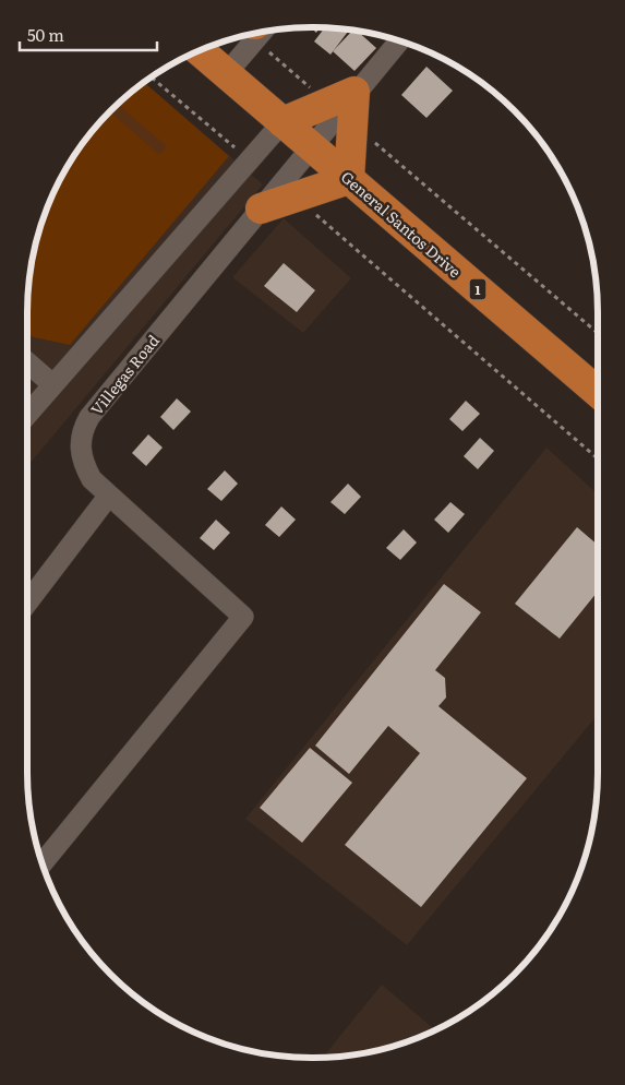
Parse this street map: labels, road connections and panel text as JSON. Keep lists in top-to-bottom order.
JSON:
{
  "streets": {
    "highway": ["General Santos Drive", "1"],
    "street": ["Villegas Road"]
  },
  "crossings": [
    ["General Santos Drive", "Villegas Road"]
  ],
  "scale_bar": "50 m"
}
